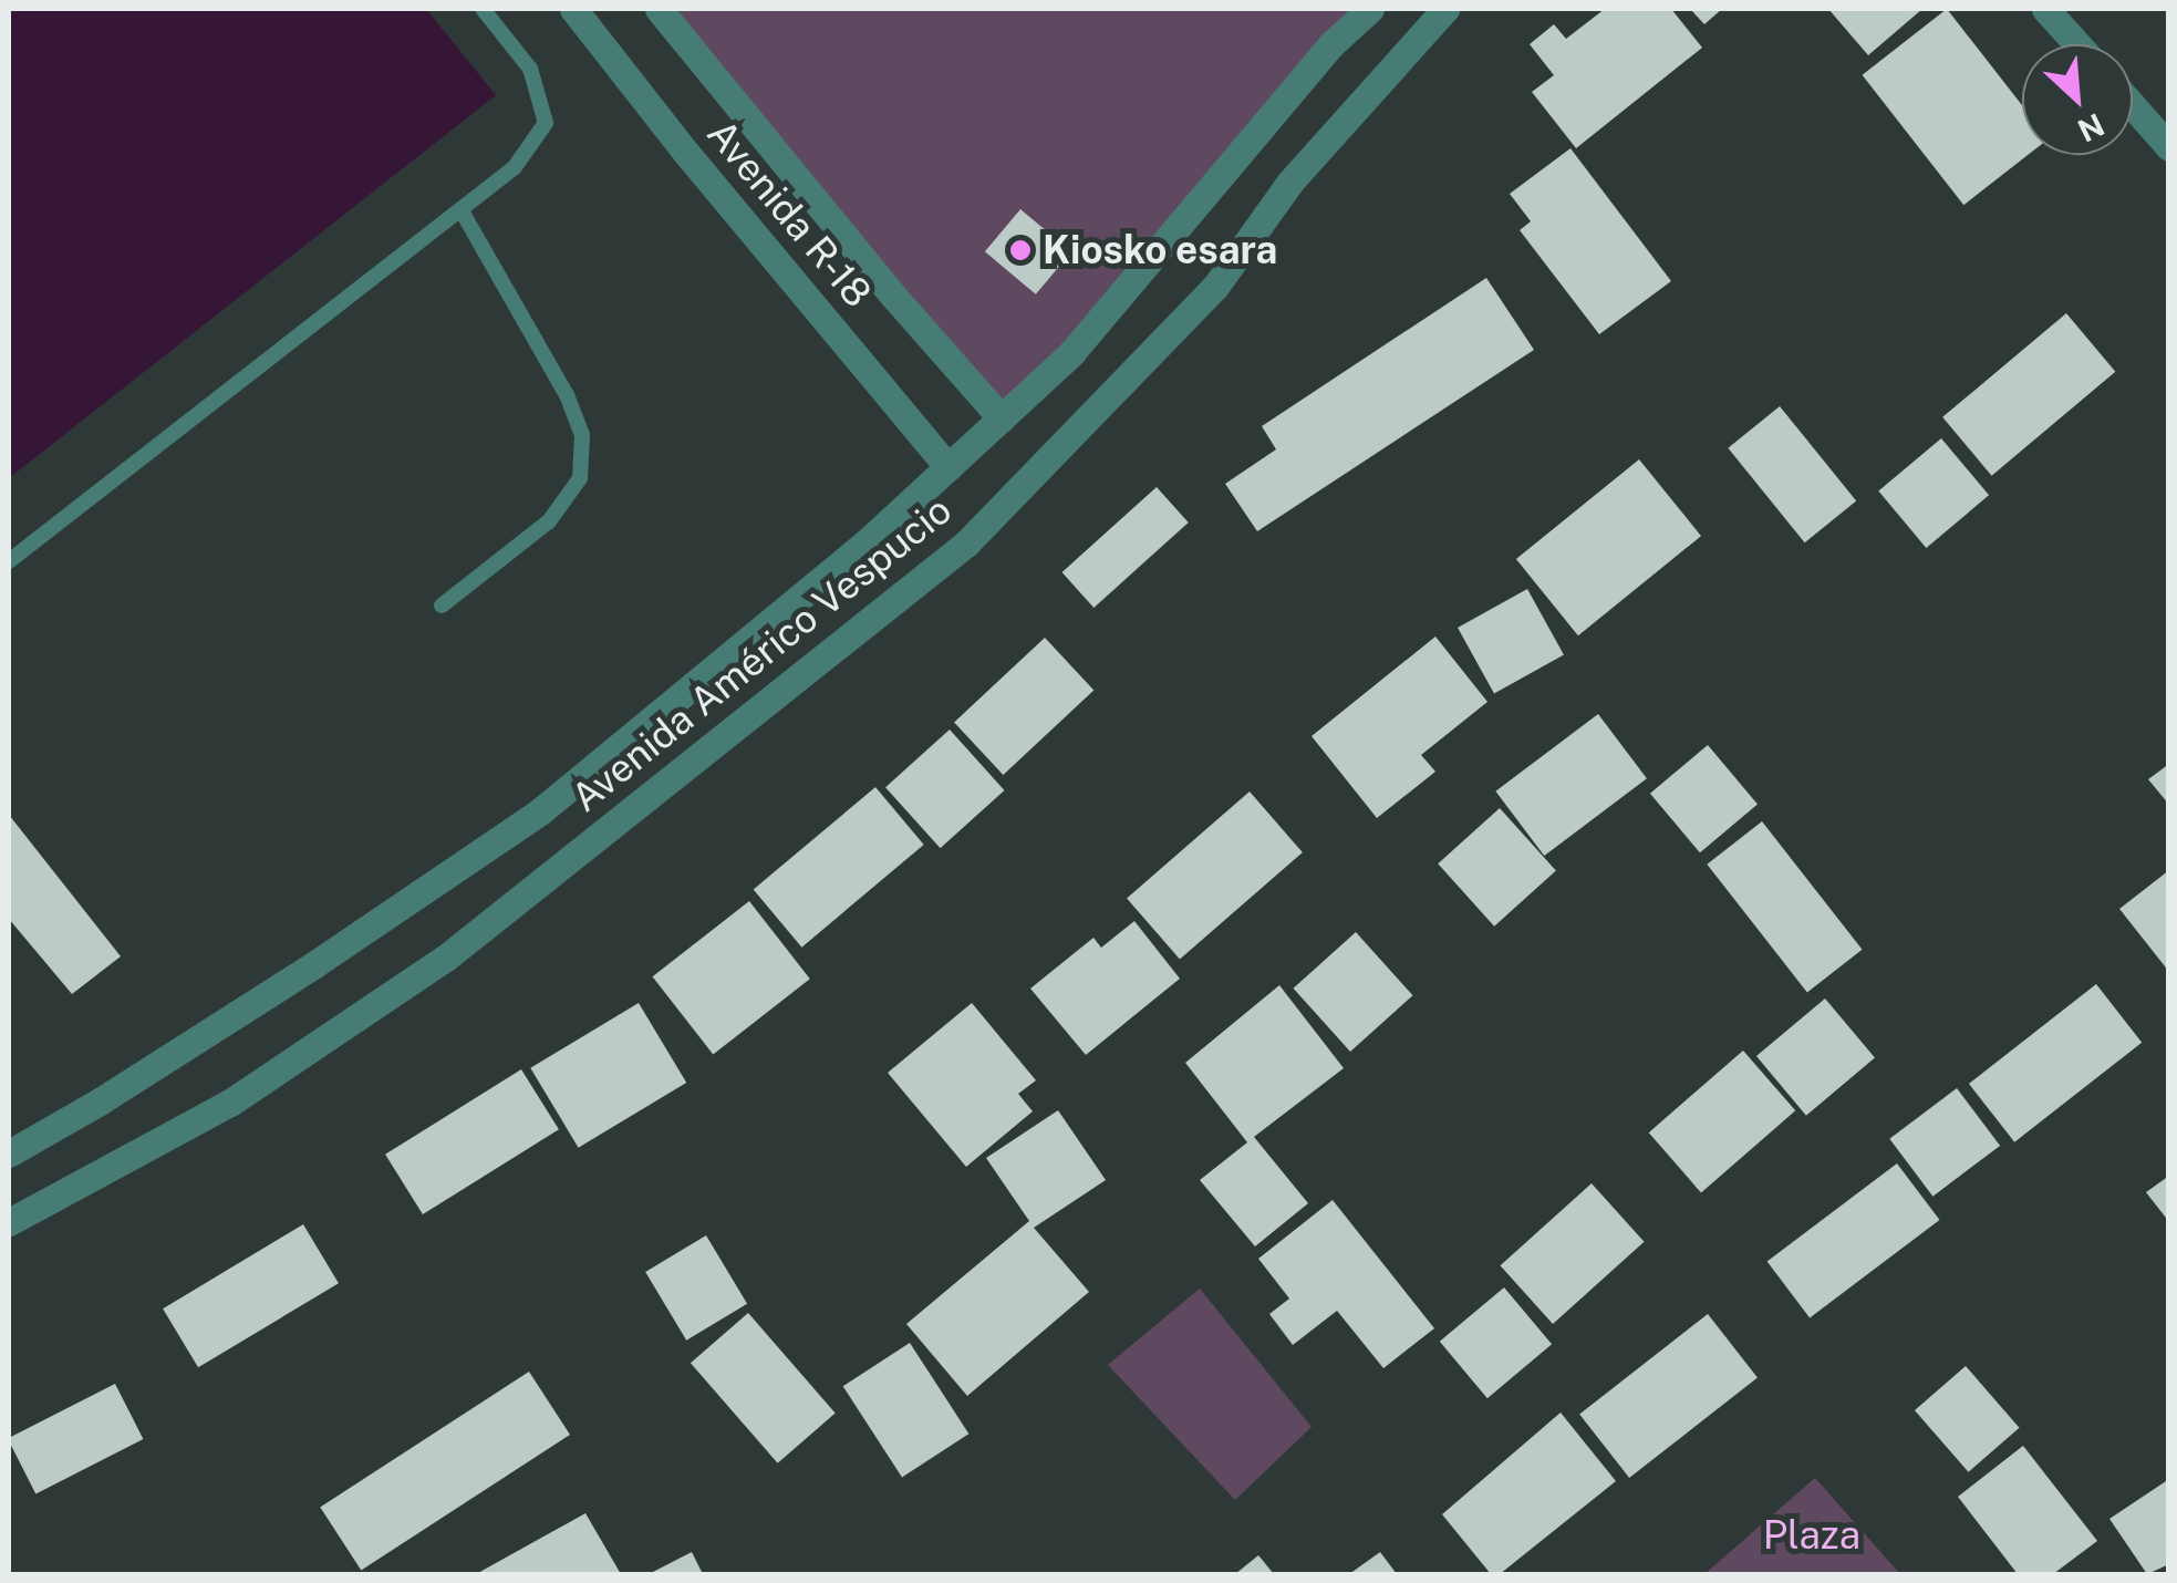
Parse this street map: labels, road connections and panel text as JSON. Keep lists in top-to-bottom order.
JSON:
{
  "streets": {
    "street": ["Avenida R-18", "Avenida Américo Vespucio"]
  },
  "crossings": [
    ["Avenida R-18", "Avenida Américo Vespucio"]
  ],
  "parks": ["Plaza"],
  "places": ["Kiosko esara"],
  "north": "bottom right"
}
